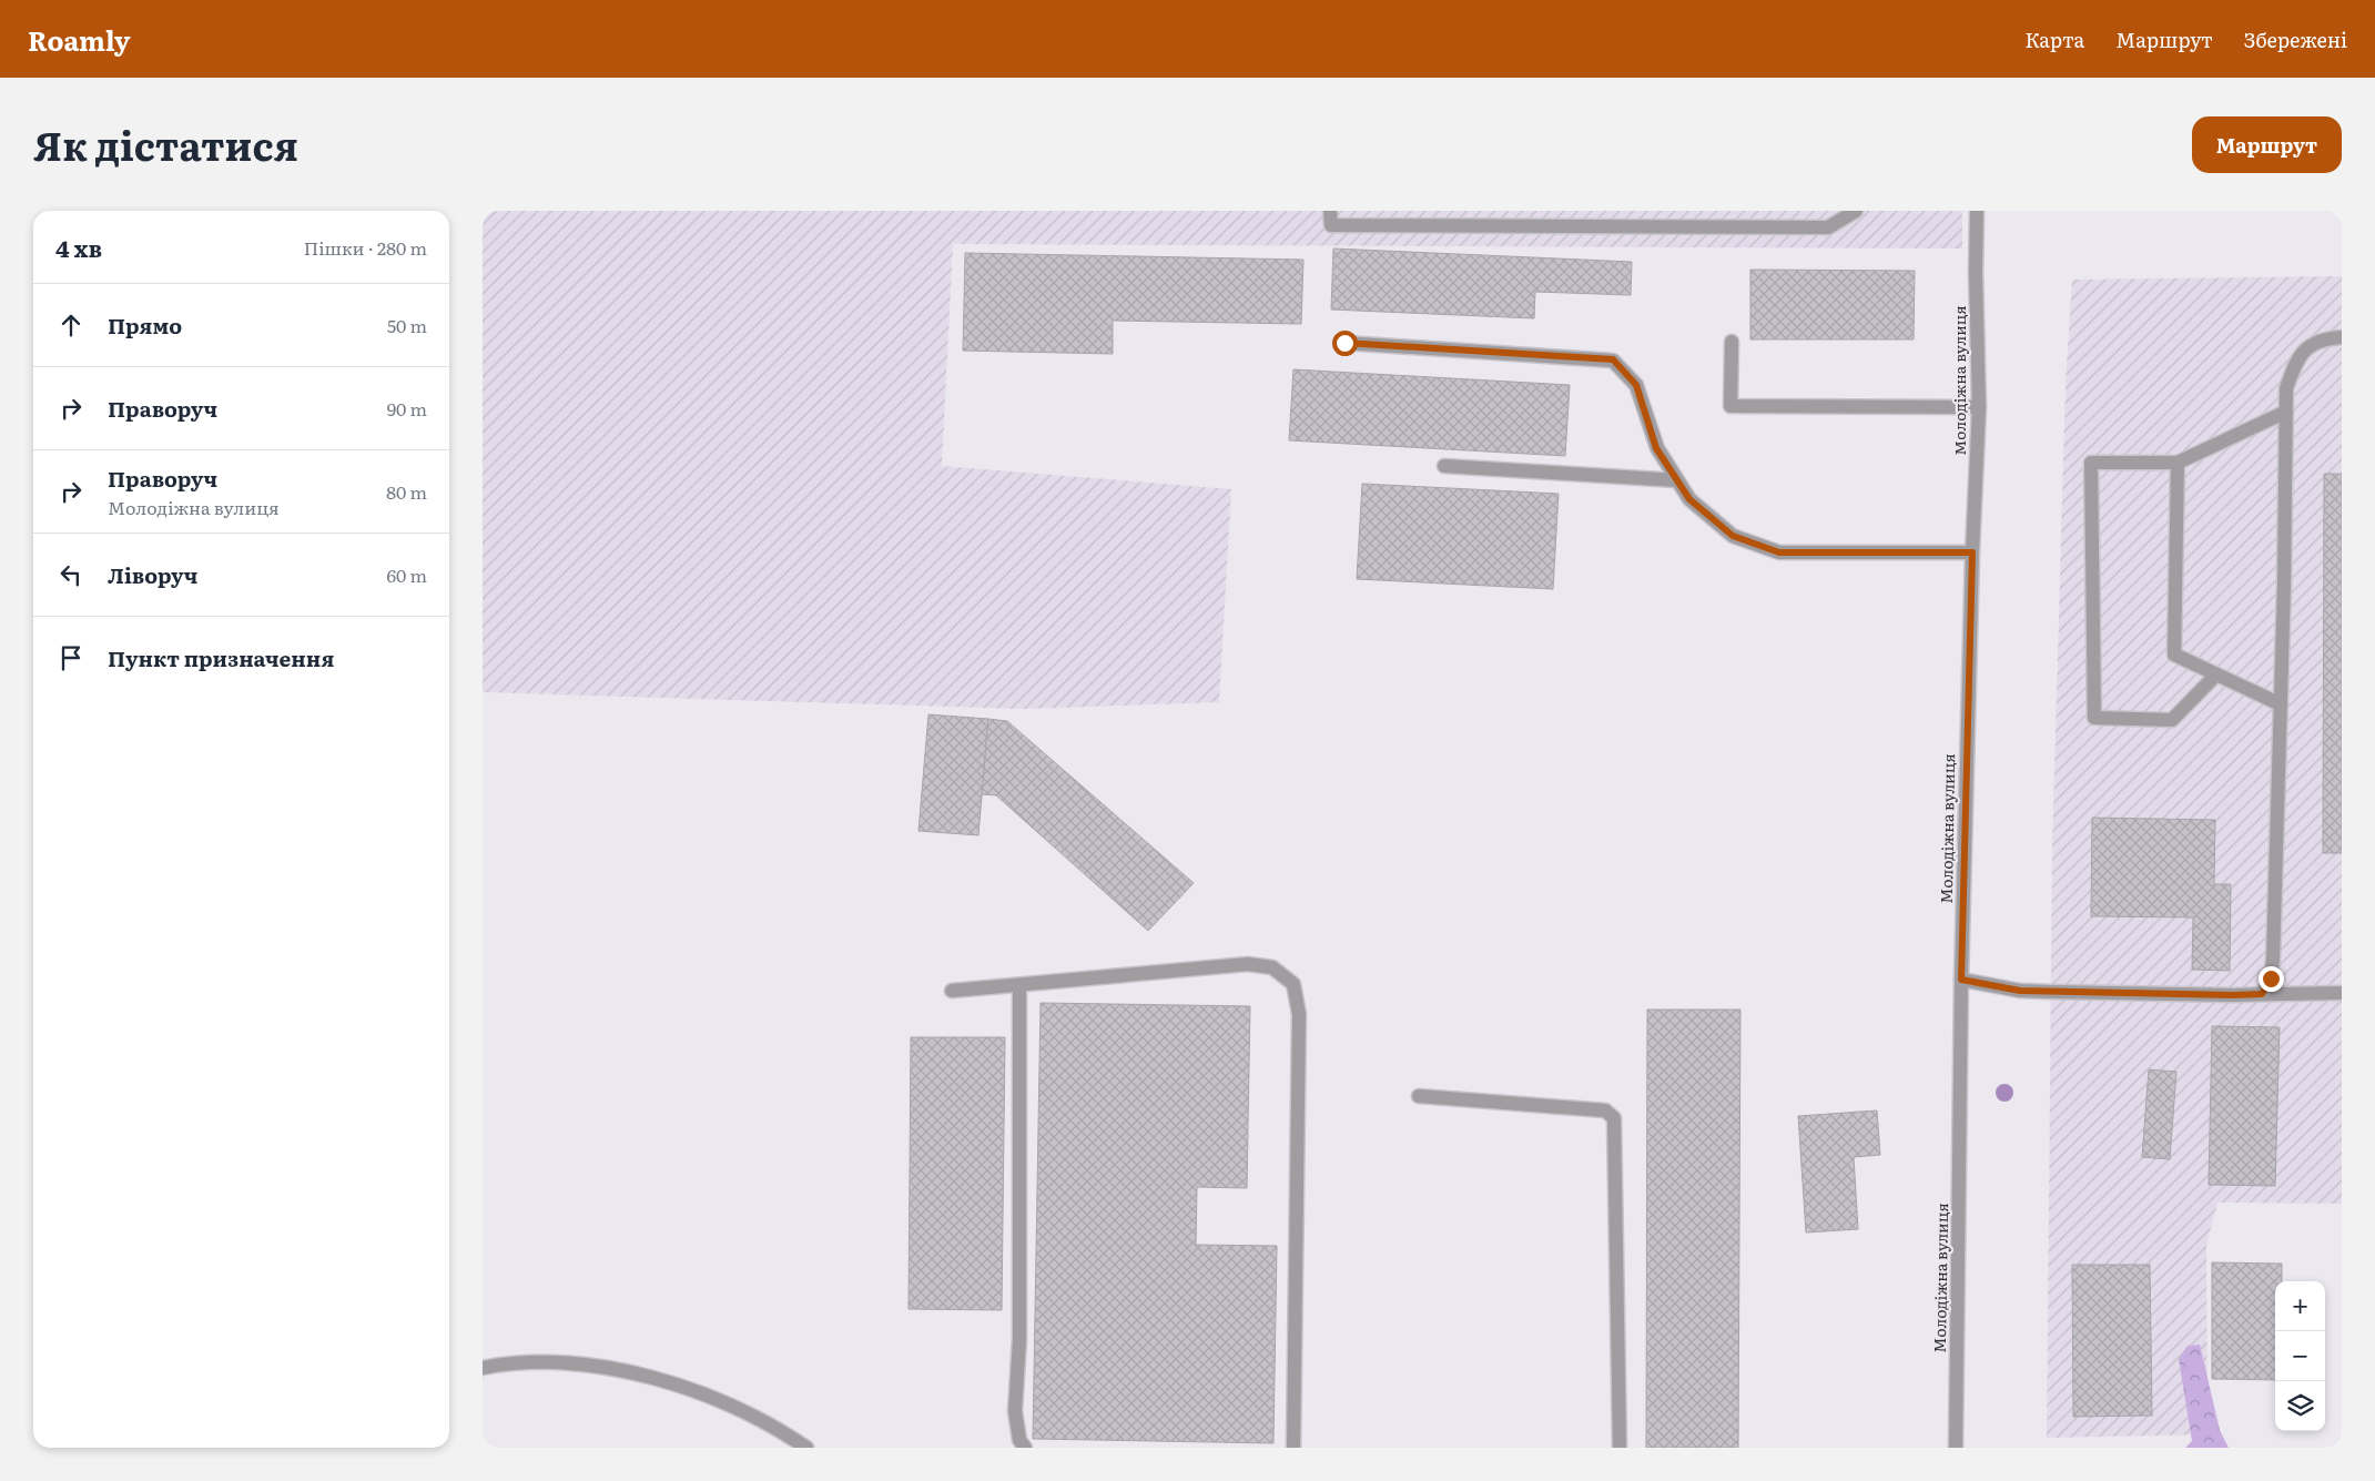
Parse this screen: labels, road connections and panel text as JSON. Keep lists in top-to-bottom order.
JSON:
{
  "streets": {
    "street": ["Молодіжна вулиця"]
  },
  "page": {
    "header": "Roamly",
    "nav": ["Карта", "Маршрут", "Збережені"],
    "title": "Як дістатися",
    "buttons": "Маршрут",
    "heading": ["4 хв", "Пішки · 280 m"],
    "list": [
      ["Прямо", "50 m"],
      ["Праворуч", "90 m"],
      ["Праворуч", "Молодіжна вулиця", "80 m"],
      ["Ліворуч", "60 m"],
      "Пункт призначення"
    ],
    "map_buttons": ["+", "−"]
  }
}
